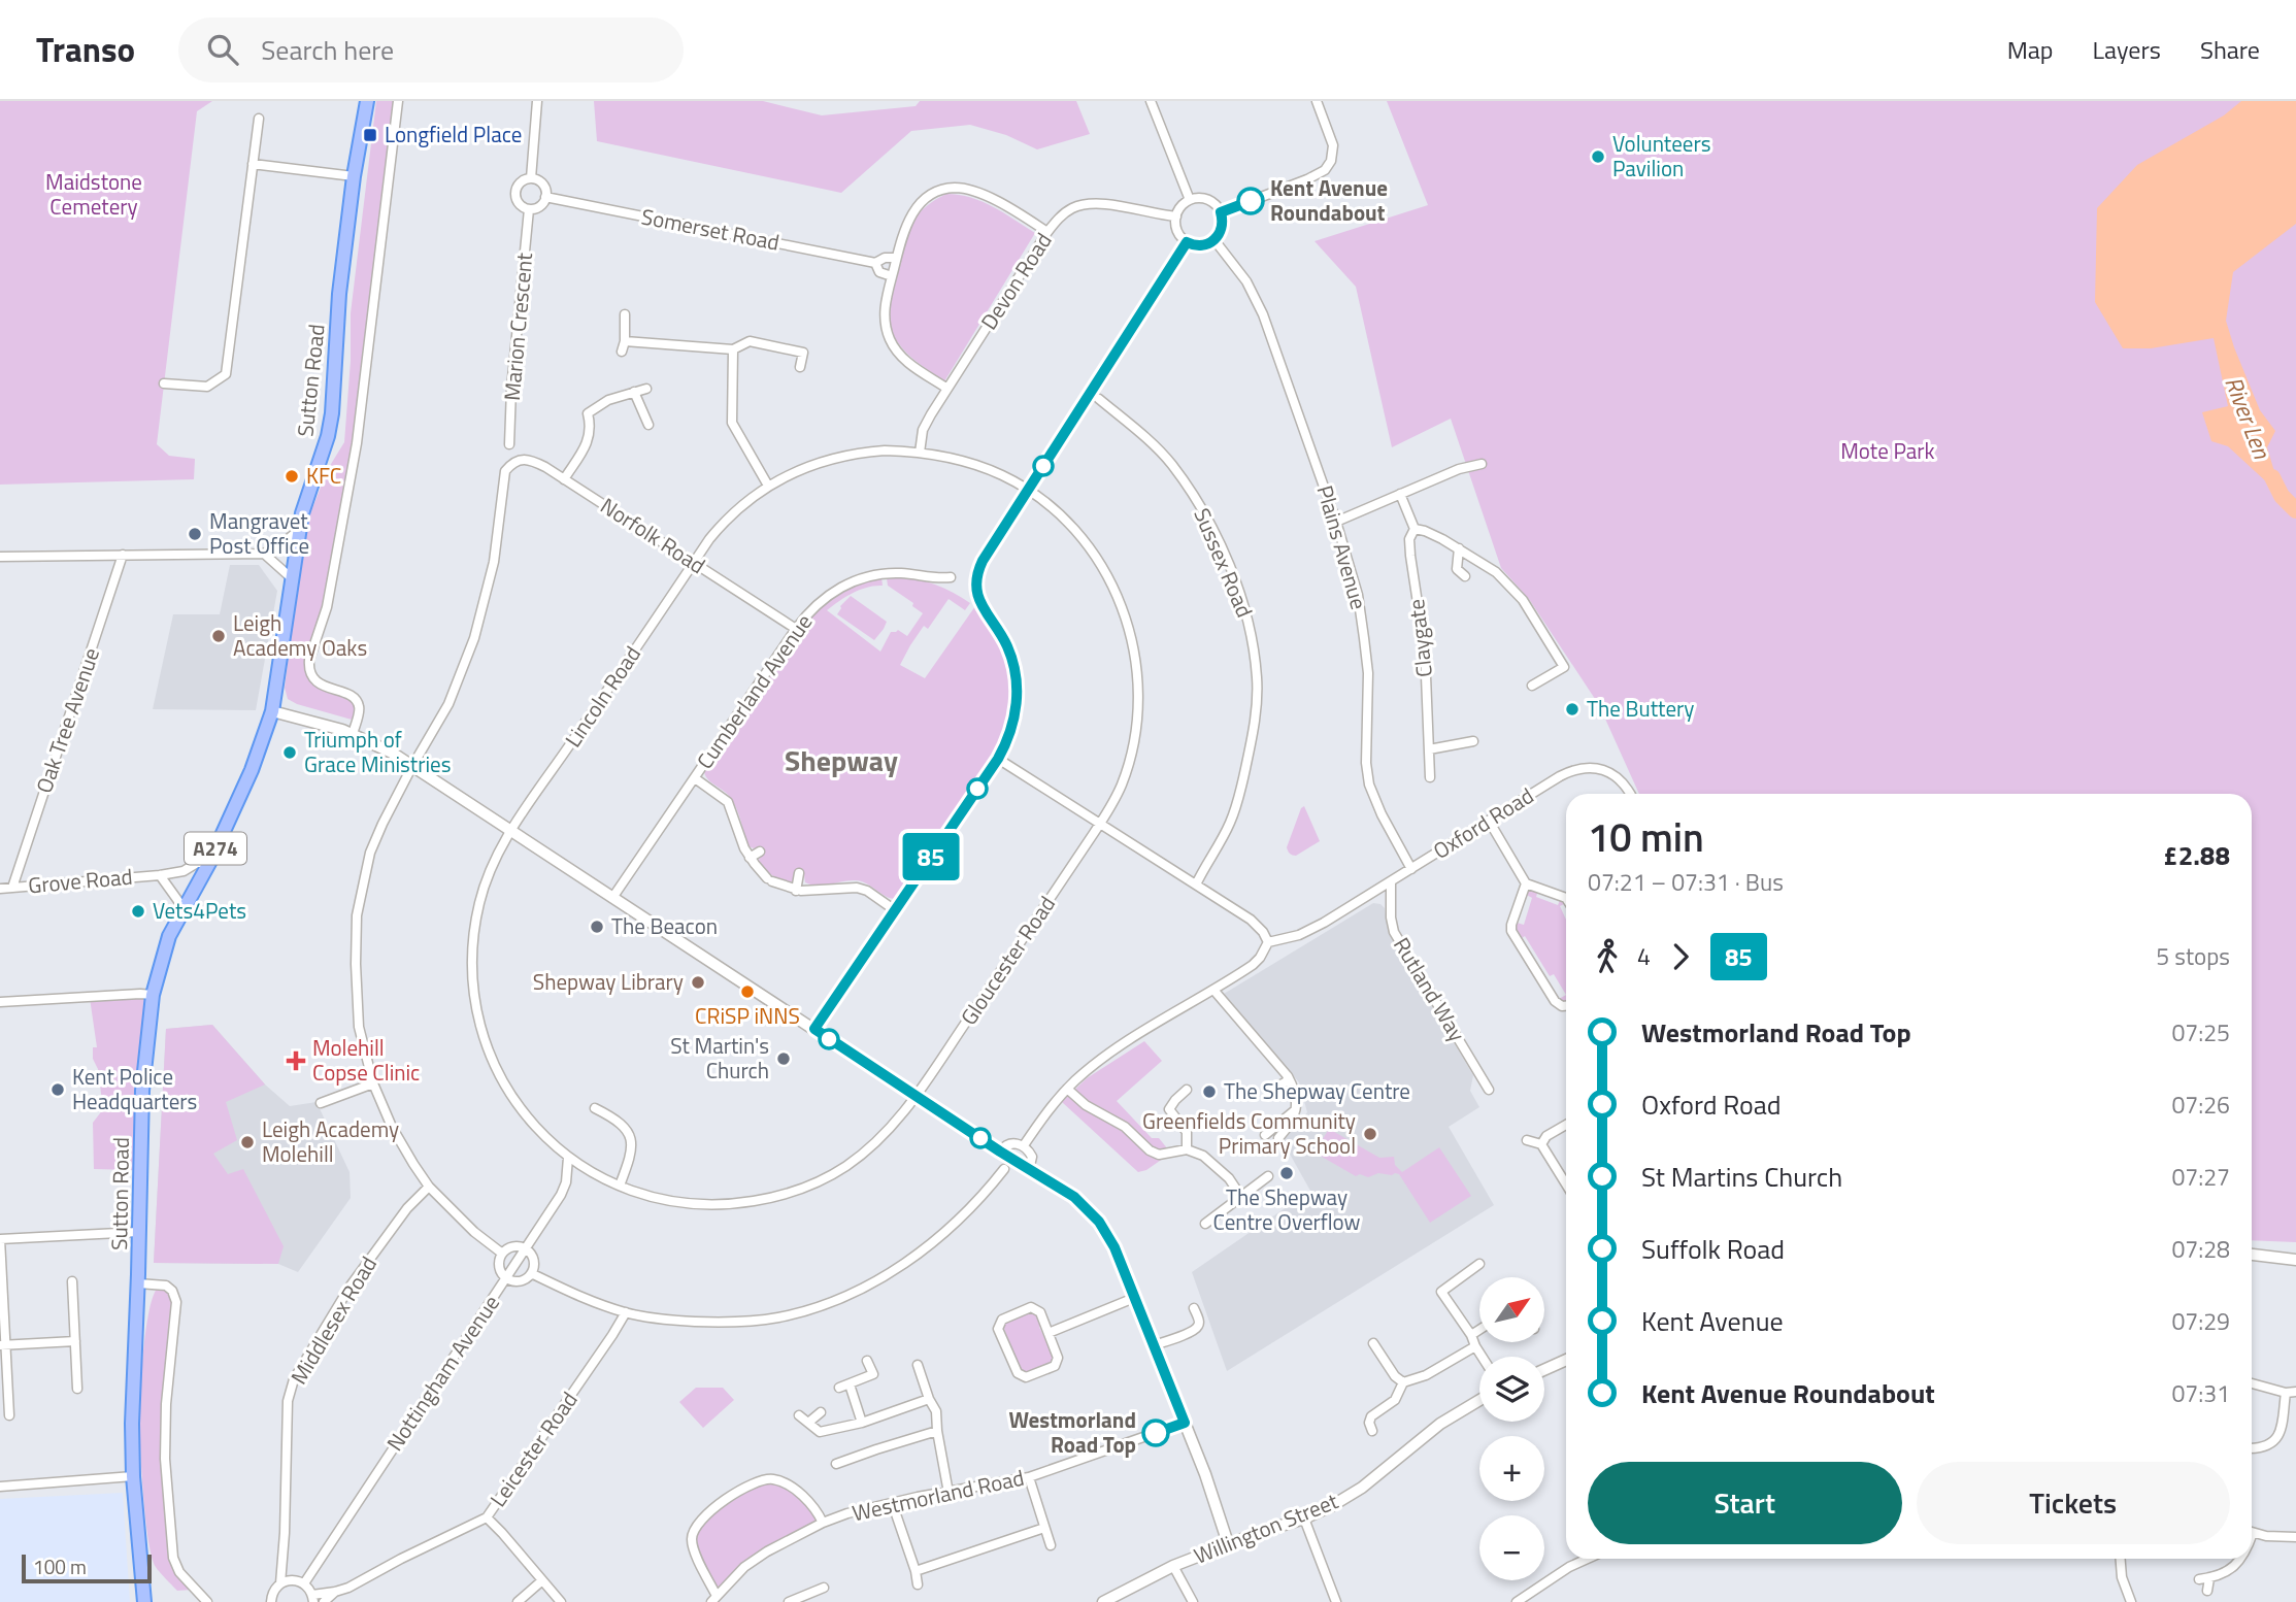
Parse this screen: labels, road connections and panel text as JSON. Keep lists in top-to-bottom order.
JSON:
{
  "streets": {
    "main road": ["Sutton Road", "A274"],
    "street": [
      "Somerset Road",
      "Devon Road",
      "Marion Crescent",
      "Norfolk Road",
      "Plains Avenue",
      "Sussex Road",
      "Claygate",
      "Cumberland Avenue",
      "Lincoln Road",
      "Oak Tree Avenue",
      "Oxford Road",
      "Grove Road",
      "Gloucester Road",
      "Rutland Way",
      "Middlesex Road",
      "Nottingham Avenue",
      "Leicester Road",
      "Westmorland Road",
      "Willington Street"
    ]
  },
  "crossings": [
    ["Somerset Road", "Marion Crescent"],
    ["Devon Road", "Plains Avenue"],
    ["Devon Road", "Lincoln Road"],
    ["Sutton Road", "Grove Road"],
    ["Norfolk Road", "Cumberland Avenue"],
    ["Norfolk Road", "Lincoln Road"],
    ["Plains Avenue", "Oxford Road"],
    ["Lincoln Road", "Gloucester Road"],
    ["Lincoln Road", "Nottingham Avenue"],
    ["Oak Tree Avenue", "Grove Road"],
    ["Oxford Road", "Rutland Way"],
    ["Gloucester Road", "Nottingham Avenue"]
  ],
  "districts": ["Shepway"],
  "water": ["River Len"],
  "parks": ["Maidstone Cemetery", "Mote Park"],
  "places": {
    "transit": ["Longfield Place"],
    "other": [
      "Volunteers Pavilion",
      "Kent Avenue Roundabout",
      "KFC",
      "Mangravet Post Office",
      "Leigh Academy Oaks",
      "The Buttery",
      "Triumph of Grace Ministries",
      "Vets4Pets",
      "The Beacon",
      "Shepway Library",
      "CRiSP iNNS",
      "St Martin's Church",
      "Kent Police Headquarters",
      "The Shepway Centre",
      "Greenfields Community Primary School",
      "Leigh Academy Molehill",
      "The Shepway Centre Overflow",
      "Westmorland Road Top"
    ],
    "health": ["Molehill Copse Clinic"]
  },
  "lines": ["bus line 85"],
  "scale_bar": "100 m",
  "north": "top right",
  "page": {
    "header": "Transo",
    "search": "Search here",
    "nav": ["Map", "Layers", "Share"],
    "on_map": "85",
    "heading": ["10 min", "07:21 – 07:31 · Bus", "£2.88"],
    "legs": ["4", "85", "5 stops"],
    "list": [
      {
        "name": "Westmorland Road Top",
        "value": "07:25"
      },
      {
        "name": "Oxford Road",
        "value": "07:26"
      },
      {
        "name": "St Martins Church",
        "value": "07:27"
      },
      {
        "name": "Suffolk Road",
        "value": "07:28"
      },
      {
        "name": "Kent Avenue",
        "value": "07:29"
      },
      {
        "name": "Kent Avenue Roundabout",
        "value": "07:31"
      }
    ],
    "map_buttons": ["+", "−"],
    "buttons": ["Start", "Tickets"],
    "scale": "100 m"
  }
}
